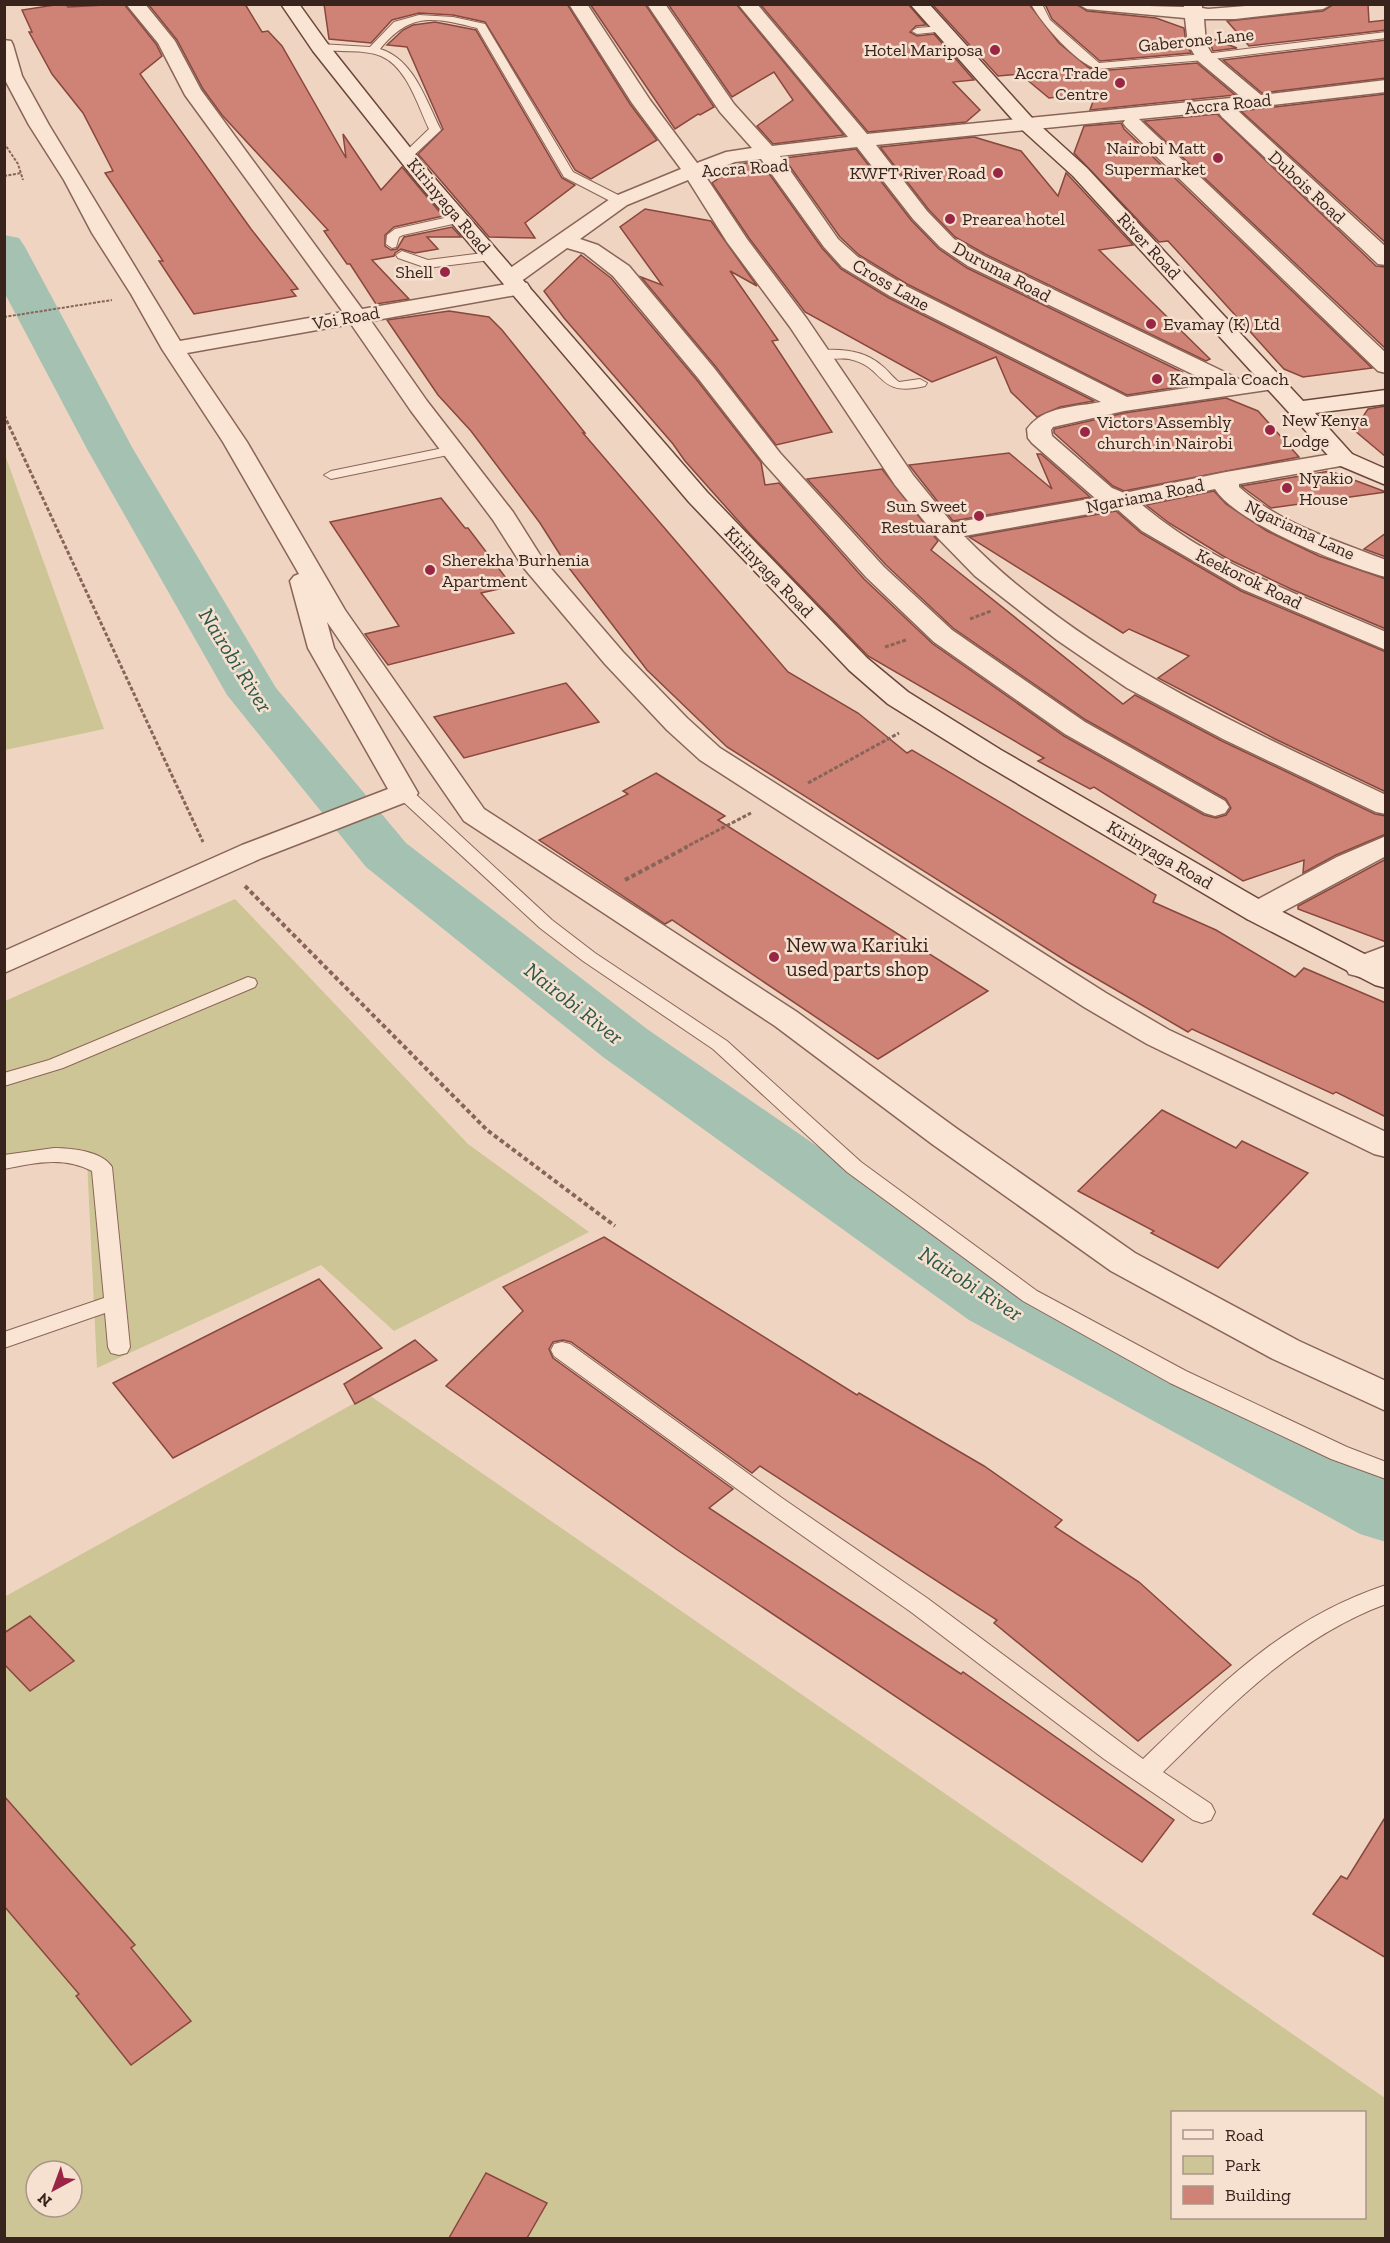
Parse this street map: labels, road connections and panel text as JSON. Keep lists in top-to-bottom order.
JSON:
{
  "streets": {
    "street": [
      "Accra Road",
      "Dubois Road",
      "Kirinyaga Road",
      "River Road",
      "Duruma Road",
      "Cross Lane",
      "Voi Road",
      "Ngariama Road",
      "Ngariama Lane",
      "Keekorok Road"
    ],
    "lane": ["Gaberone Lane"]
  },
  "crossings": [
    ["Accra Road", "Dubois Road"],
    ["Accra Road", "River Road"],
    ["Accra Road", "Duruma Road"],
    ["Accra Road", "Cross Lane"],
    ["Accra Road", "Voi Road"],
    ["Kirinyaga Road", "Voi Road"],
    ["River Road", "Ngariama Road"],
    ["Cross Lane", "Keekorok Road"],
    ["Ngariama Road", "Ngariama Lane"],
    ["Ngariama Road", "Keekorok Road"]
  ],
  "water": ["Nairobi River"],
  "places": [
    "Hotel Mariposa",
    "Accra Trade Centre",
    "Nairobi Matt Supermarket",
    "KWFT River Road",
    "Prearea hotel",
    "Shell",
    "Evamay (K) Ltd",
    "Kampala Coach",
    "New Kenya Lodge",
    "Victors Assembly church in Nairobi",
    "Nyakio House",
    "Sun Sweet Restuarant",
    "Sherekha Burhenia Apartment",
    "New wa Kariuki used parts shop"
  ],
  "legend": ["Road", "Park", "Building"],
  "north": "bottom left"
}
